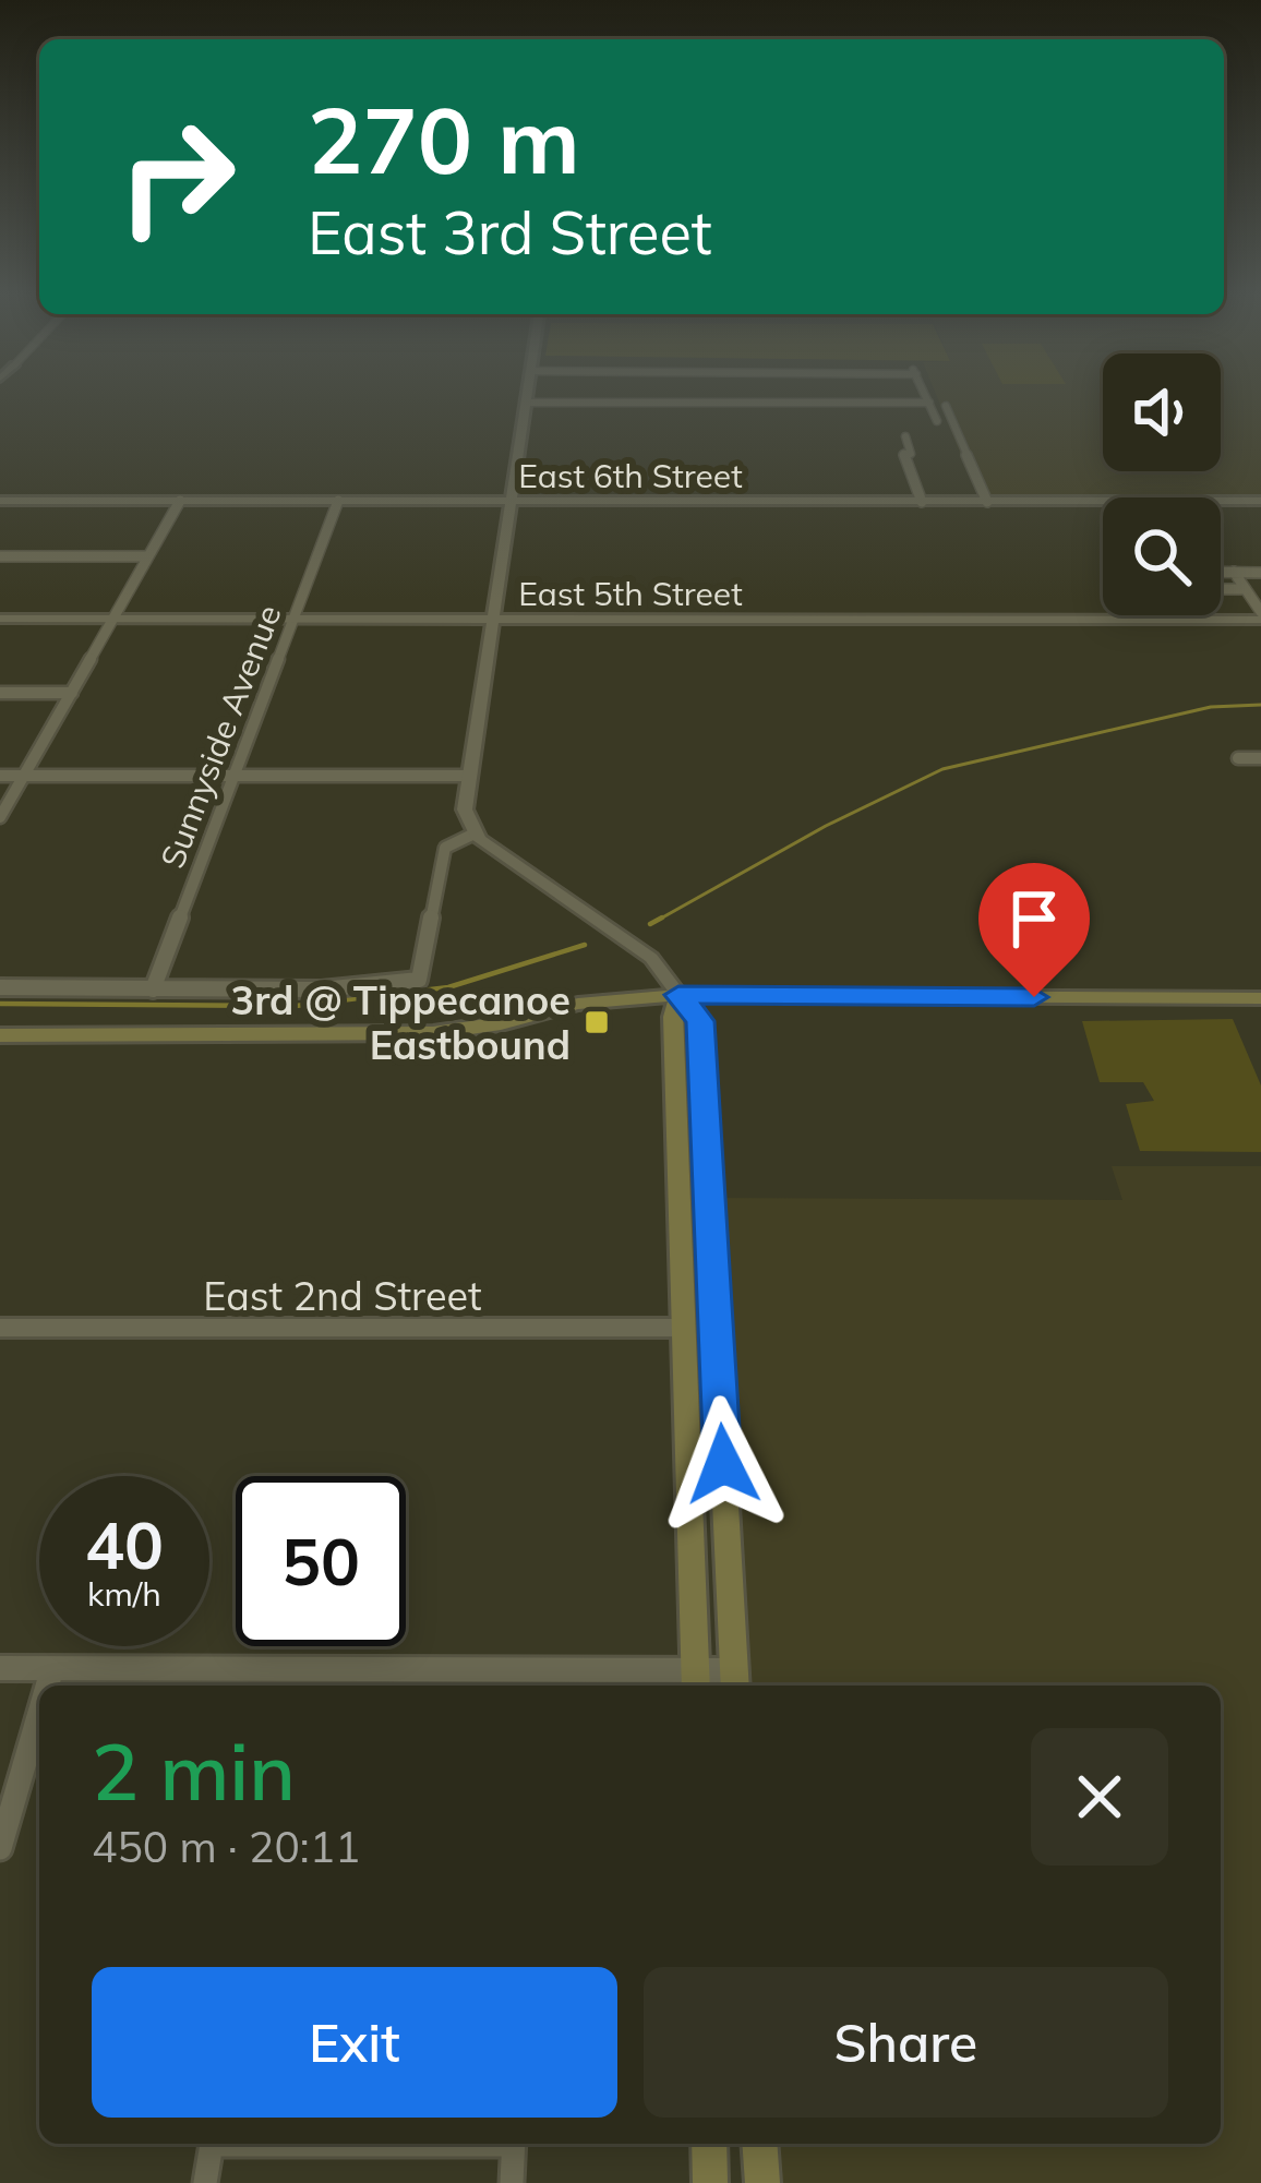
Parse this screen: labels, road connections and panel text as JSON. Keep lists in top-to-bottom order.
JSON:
{
  "streets": {
    "street": [
      "East 6th Street",
      "East 5th Street",
      "Sunnyside Avenue",
      "East 2nd Street"
    ]
  },
  "crossings": [
    ["East 6th Street", "Sunnyside Avenue"],
    ["East 5th Street", "Sunnyside Avenue"]
  ],
  "places": {
    "transit": ["3rd @ Tippecanoe Eastbound"]
  },
  "page": {
    "turn": ["270 m", "East 3rd Street"],
    "speed": "40 km/h",
    "limit": "50",
    "heading": ["2 min", "450 m · 20:11"],
    "buttons": ["Exit", "Share"]
  }
}
